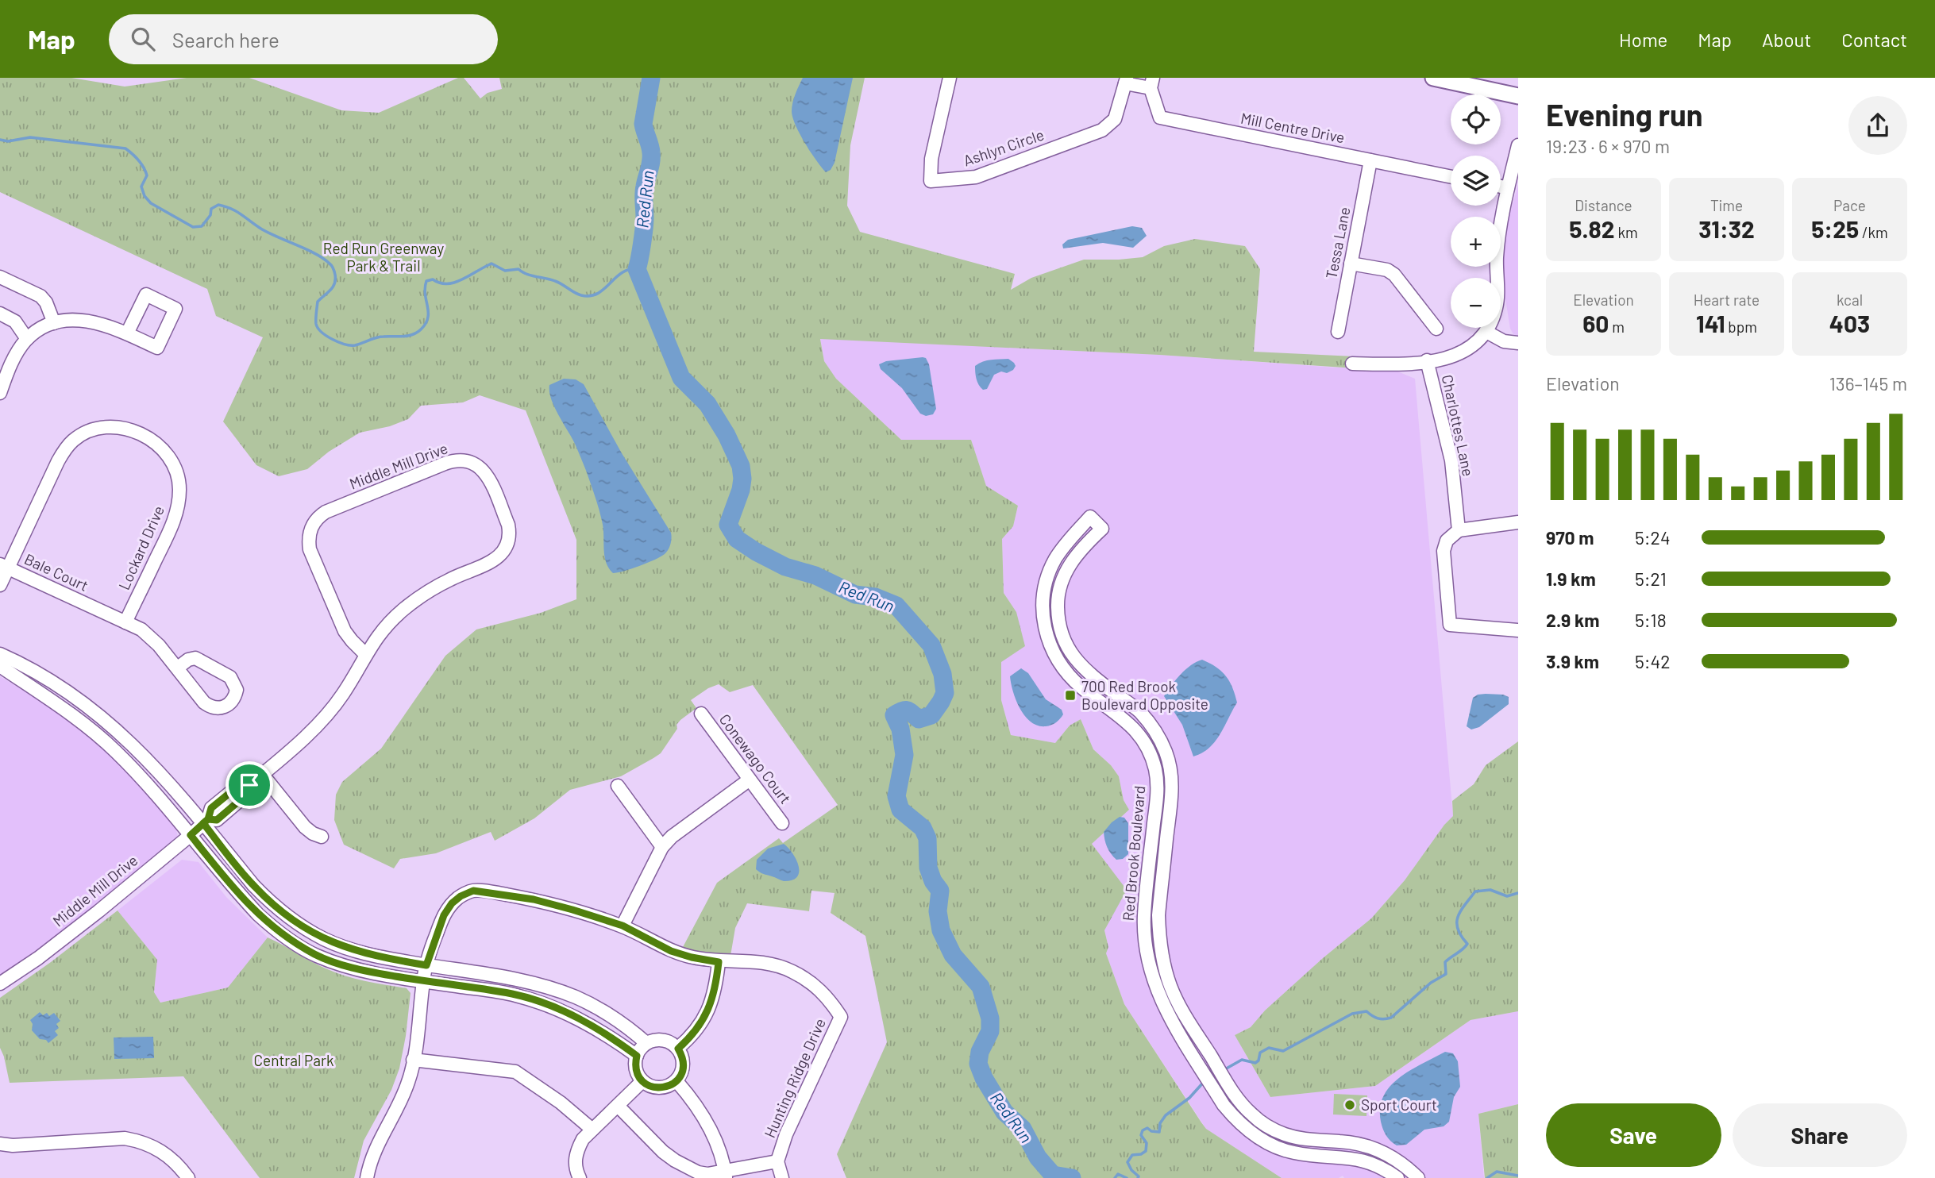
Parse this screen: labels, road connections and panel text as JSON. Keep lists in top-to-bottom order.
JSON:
{
  "streets": {
    "street": [
      "Mill Centre Drive",
      "Ashlyn Circle",
      "Tessa Lane",
      "Charlottes Lane",
      "Middle Mill Drive",
      "Lockard Drive",
      "Bale Court",
      "Conewago Court",
      "Red Brook Boulevard",
      "Hunting Ridge Drive"
    ]
  },
  "crossings": [
    ["Mill Centre Drive", "Ashlyn Circle"],
    ["Mill Centre Drive", "Tessa Lane"],
    ["Lockard Drive", "Bale Court"]
  ],
  "water": ["Red Run"],
  "parks": ["Red Run Greenway Park & Trail", "Central Park"],
  "places": {
    "transit": ["700 Red Brook Boulevard Opposite"],
    "other": ["Sport Court"]
  },
  "page": {
    "header": "Map",
    "search": "Search here",
    "nav": [
      "Home",
      "Map",
      "About",
      "Contact"
    ],
    "heading": ["Evening run", "19:23 · 6 × 970 m"],
    "map_buttons": ["+", "−"],
    "stats": [
      ["Distance", "5.82 km"],
      ["Time", "31:32"],
      ["Pace", "5:25 /km"],
      ["Elevation", "60 m"],
      ["Heart rate", "141 bpm"],
      ["kcal", "403"]
    ],
    "chart": ["Elevation", "136–145 m"],
    "list": [
      {
        "name": "970 m",
        "note": "5:24"
      },
      {
        "name": "1.9 km",
        "note": "5:21"
      },
      {
        "name": "2.9 km",
        "note": "5:18"
      },
      {
        "name": "3.9 km",
        "note": "5:42"
      }
    ],
    "buttons": ["Save", "Share"]
  }
}
